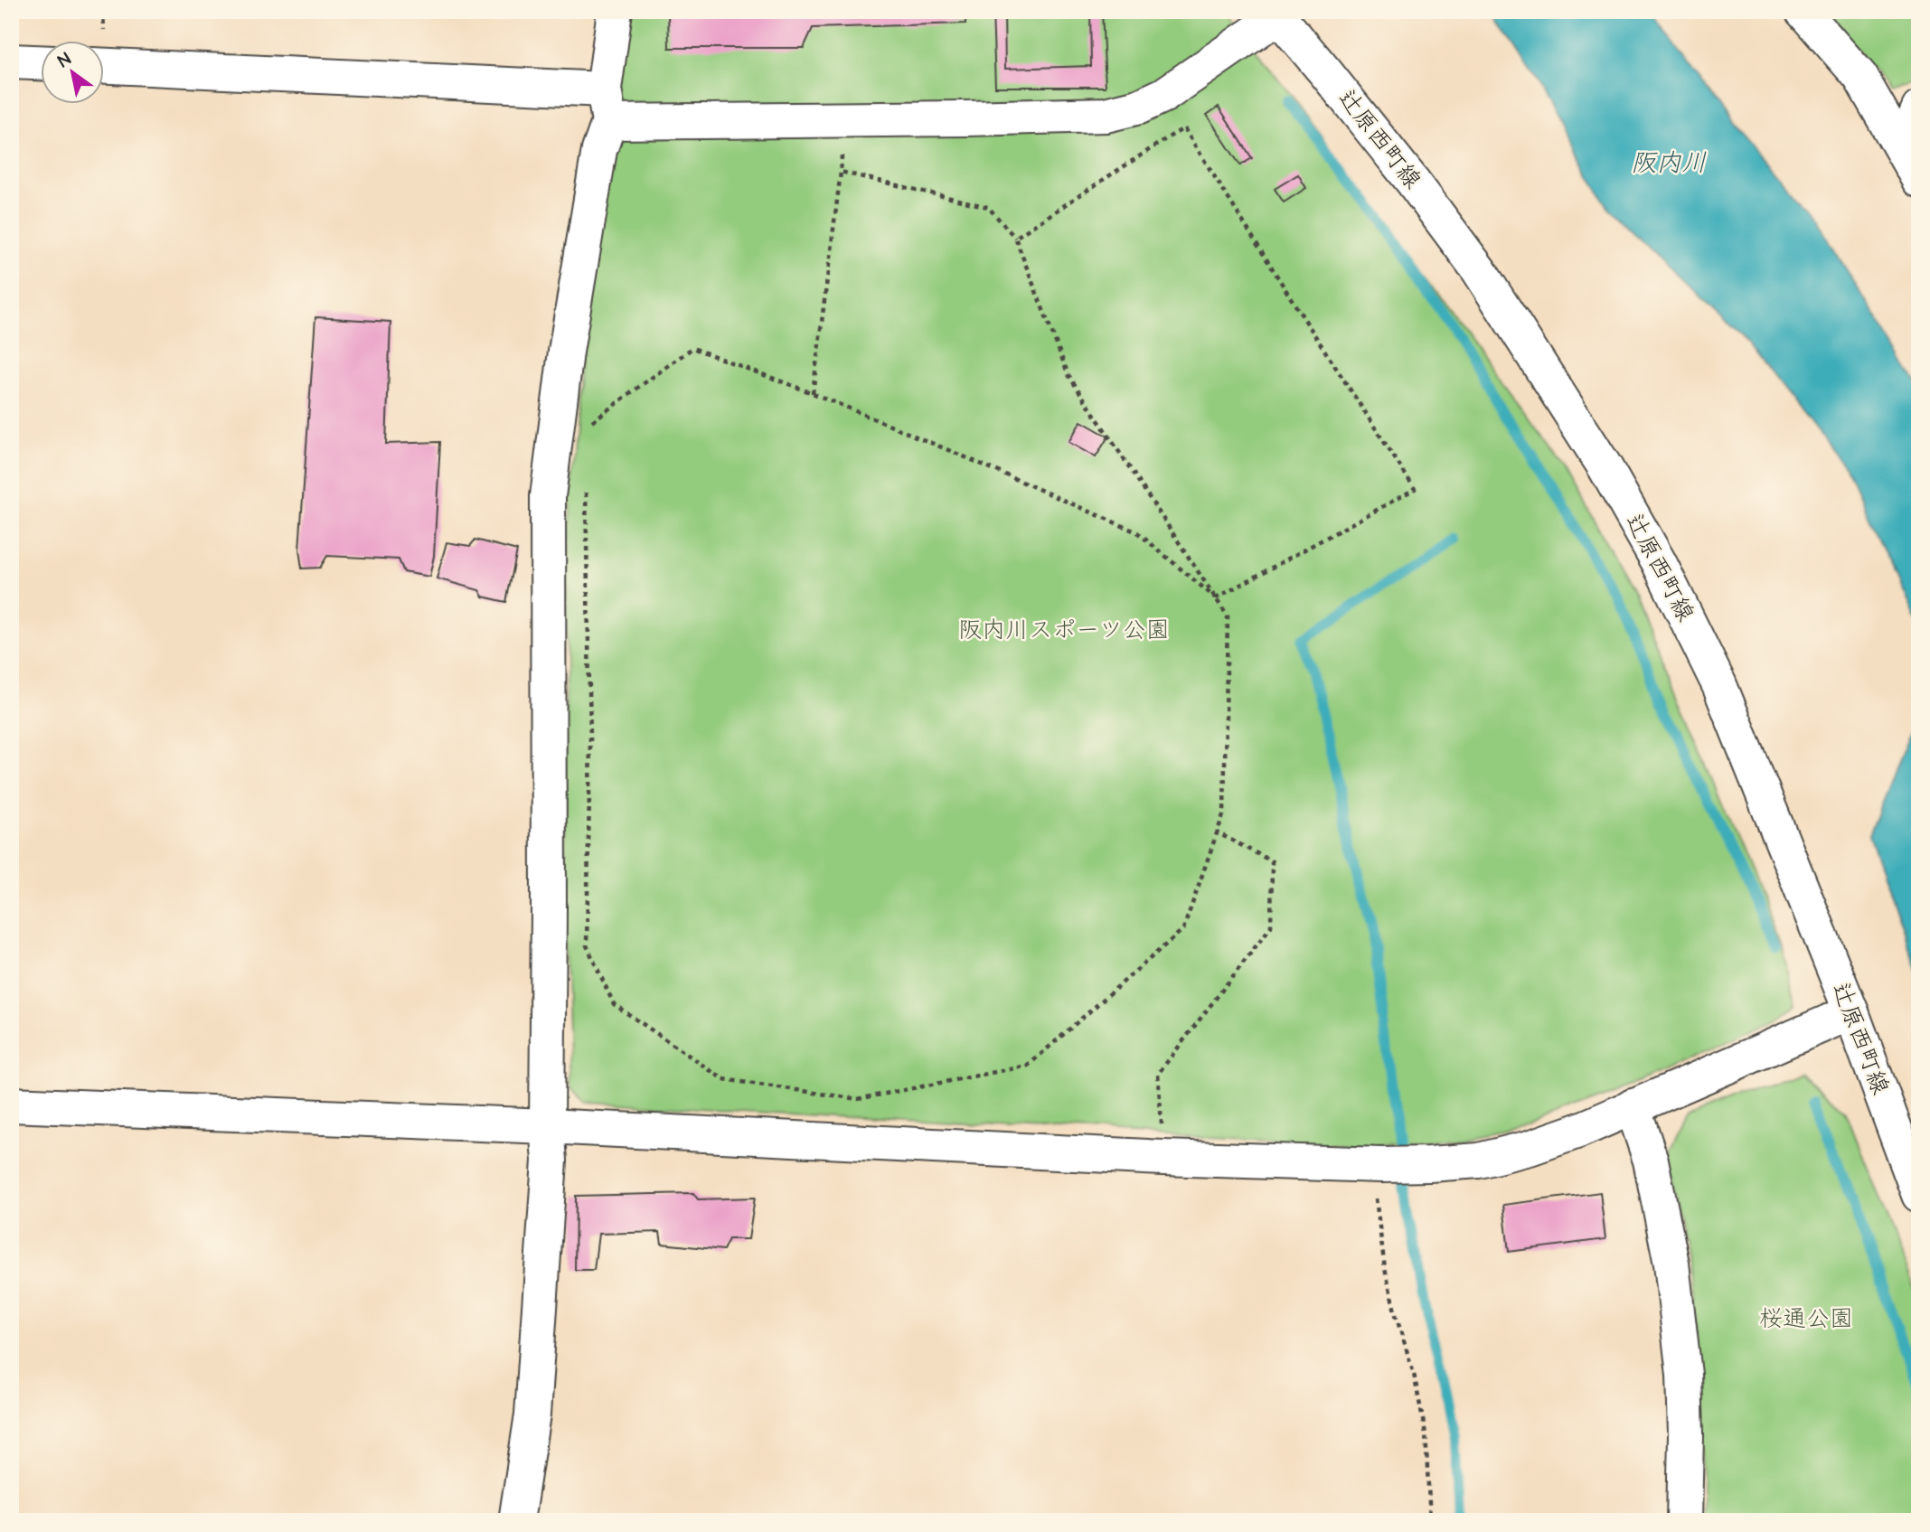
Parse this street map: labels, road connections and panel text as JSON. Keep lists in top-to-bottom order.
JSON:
{
  "streets": {
    "street": ["辻原西町線"]
  },
  "water": ["阪内川"],
  "parks": ["阪内川スポーツ公園", "桜通公園"],
  "north": "top left"
}
